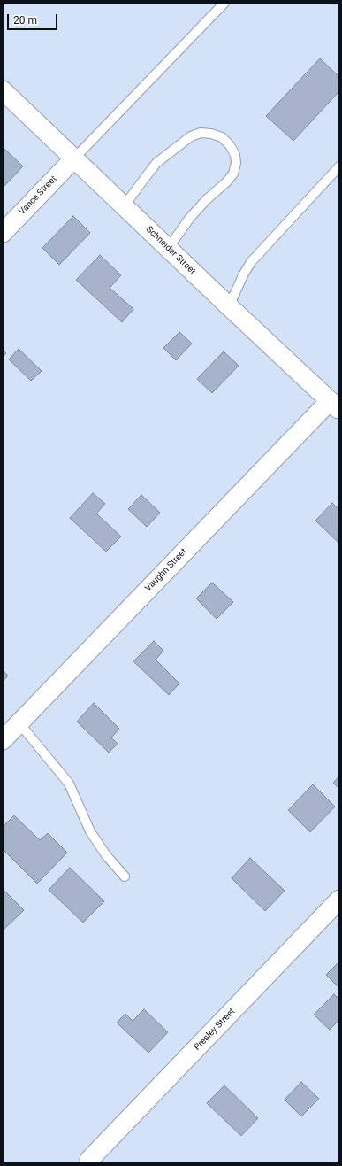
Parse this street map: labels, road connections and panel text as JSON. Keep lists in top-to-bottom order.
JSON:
{
  "streets": {
    "street": [
      "Vance Street",
      "Schneider Street",
      "Vaughn Street",
      "Presley Street"
    ]
  },
  "crossings": [
    ["Vance Street", "Schneider Street"],
    ["Schneider Street", "Vaughn Street"]
  ],
  "scale_bar": "20 m"
}
